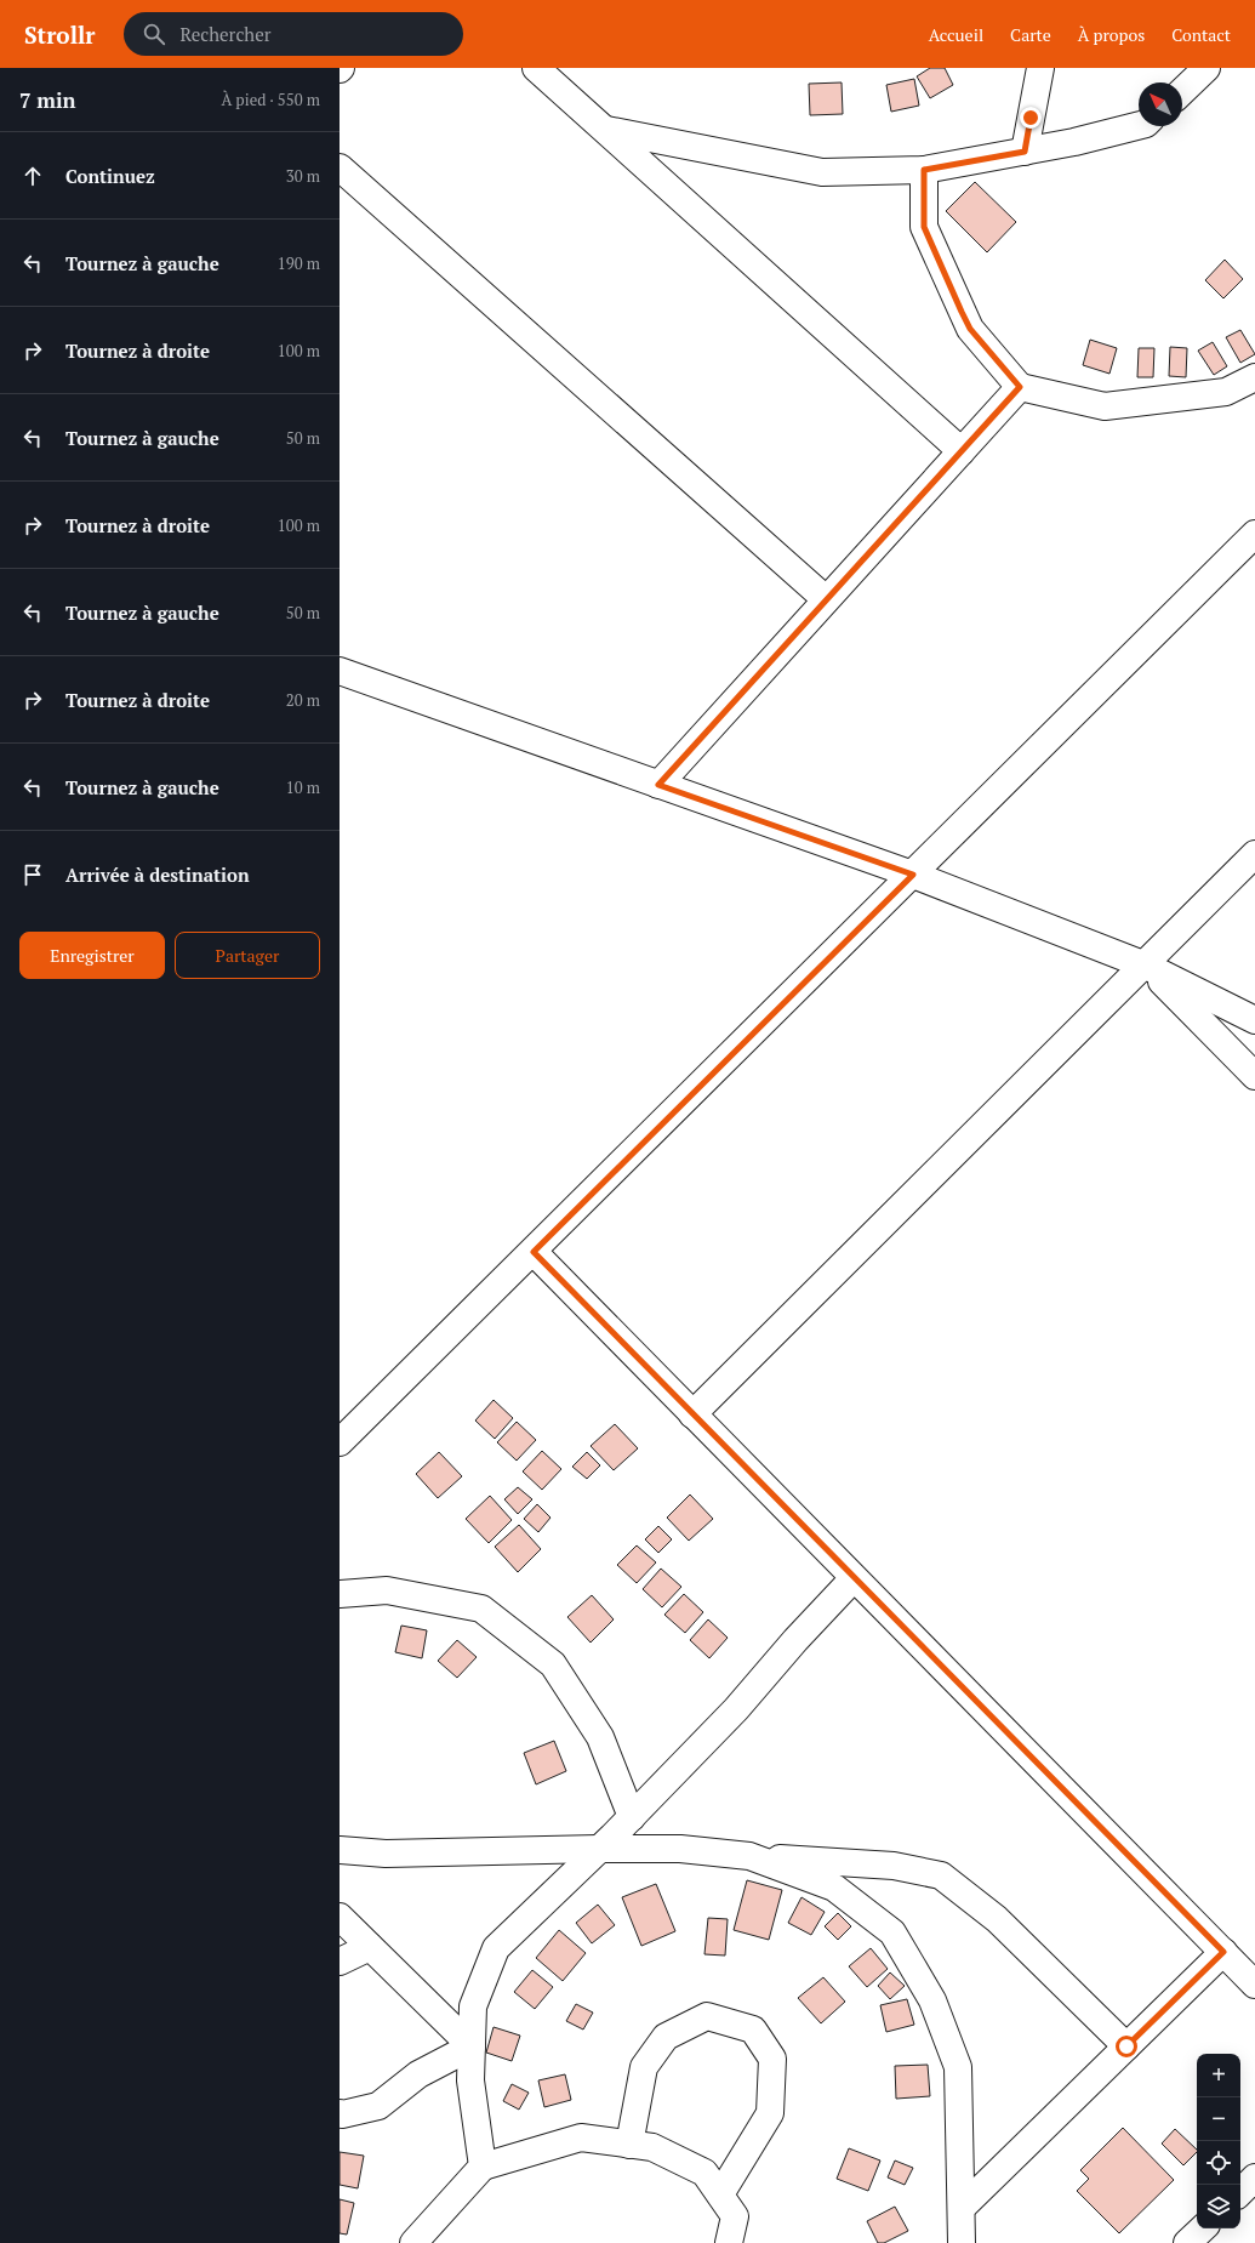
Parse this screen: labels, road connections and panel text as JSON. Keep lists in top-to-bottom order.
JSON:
{
  "north": "top left",
  "page": {
    "header": "Strollr",
    "search": "Rechercher",
    "nav": [
      "Accueil",
      "Carte",
      "À propos",
      "Contact"
    ],
    "heading": ["7 min", "À pied · 550 m"],
    "list": [
      ["Continuez", "30 m"],
      ["Tournez à gauche", "190 m"],
      ["Tournez à droite", "100 m"],
      ["Tournez à gauche", "50 m"],
      ["Tournez à droite", "100 m"],
      ["Tournez à gauche", "50 m"],
      ["Tournez à droite", "20 m"],
      ["Tournez à gauche", "10 m"],
      "Arrivée à destination"
    ],
    "buttons": ["Enregistrer", "Partager"],
    "map_buttons": ["+", "−"]
  }
}
